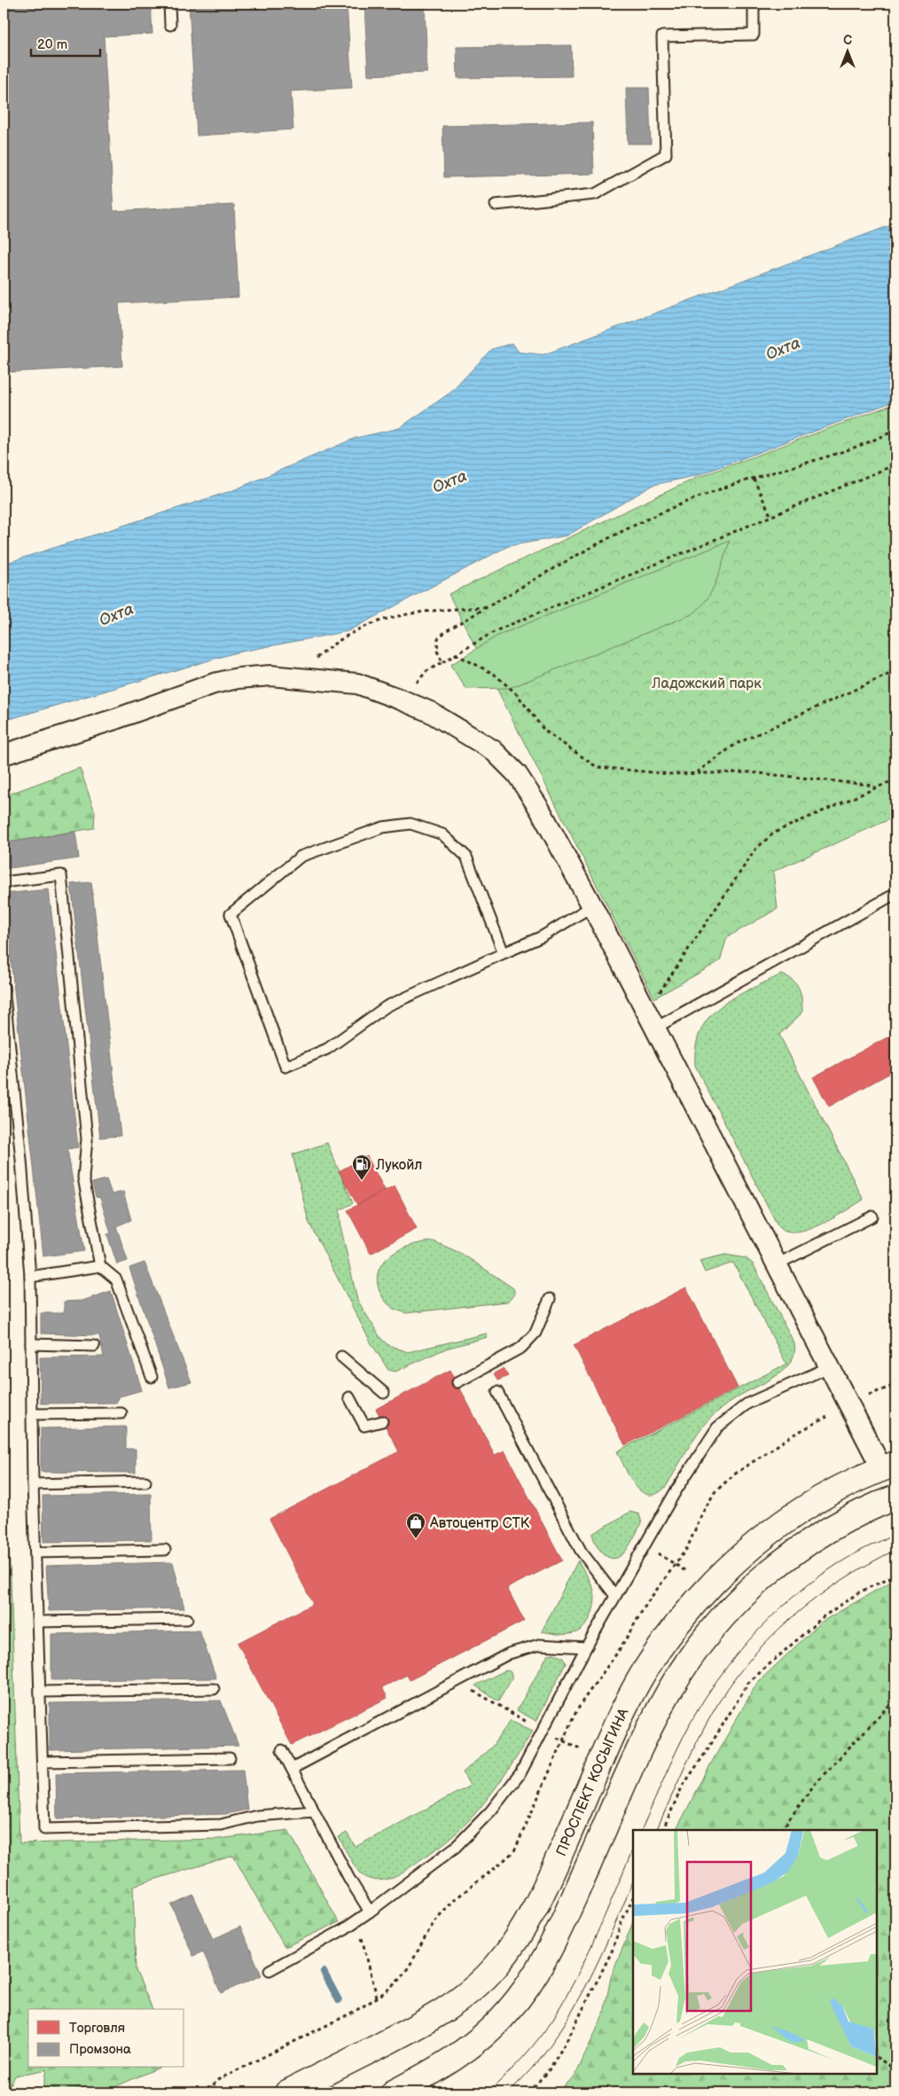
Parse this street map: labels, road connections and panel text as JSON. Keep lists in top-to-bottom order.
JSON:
{
  "streets": {
    "main road": ["ПРОСПЕКТ КОСЫГИНА"]
  },
  "water": ["Охта"],
  "parks": ["Ладожский парк"],
  "places": {
    "fuel station": ["Лукойл"],
    "shop": ["Автоцентр СТК"]
  },
  "legend": ["Торговля", "Промзона"],
  "scale_bar": "20 m",
  "north": "top"
}
